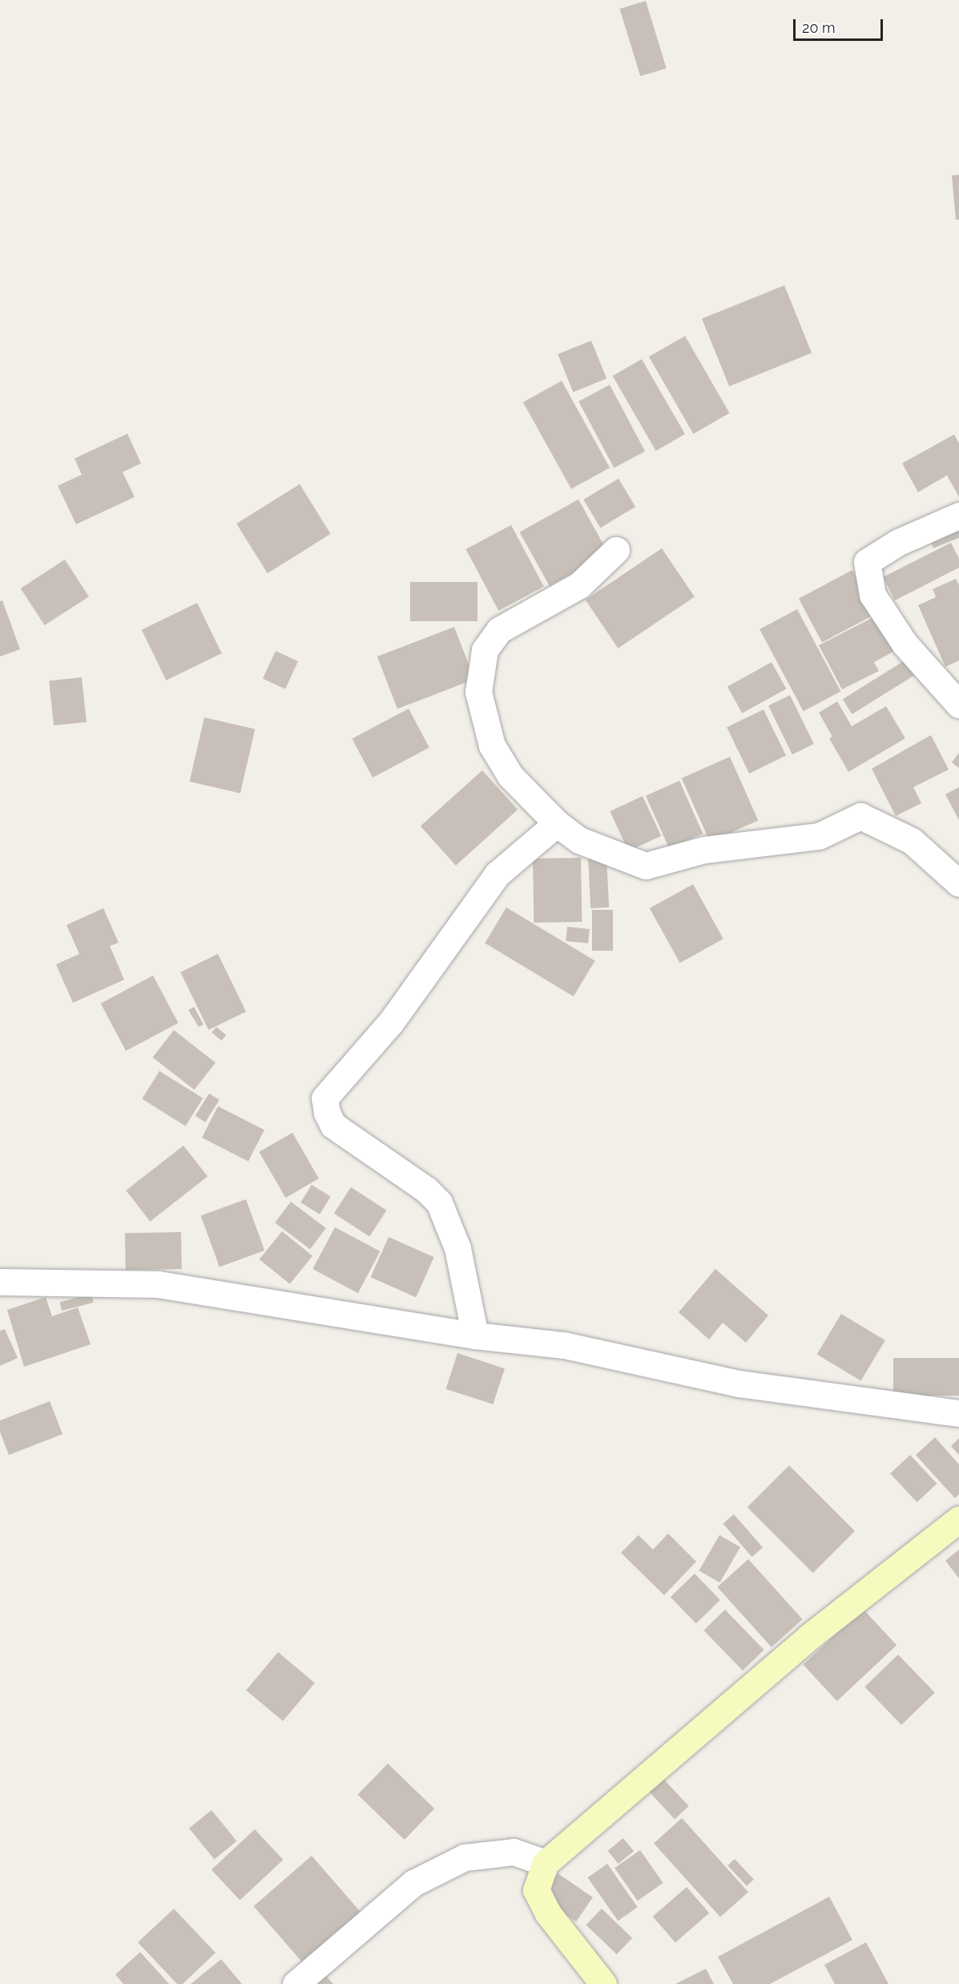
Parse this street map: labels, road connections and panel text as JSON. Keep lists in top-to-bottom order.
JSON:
{
  "scale_bar": "20 m"
}
